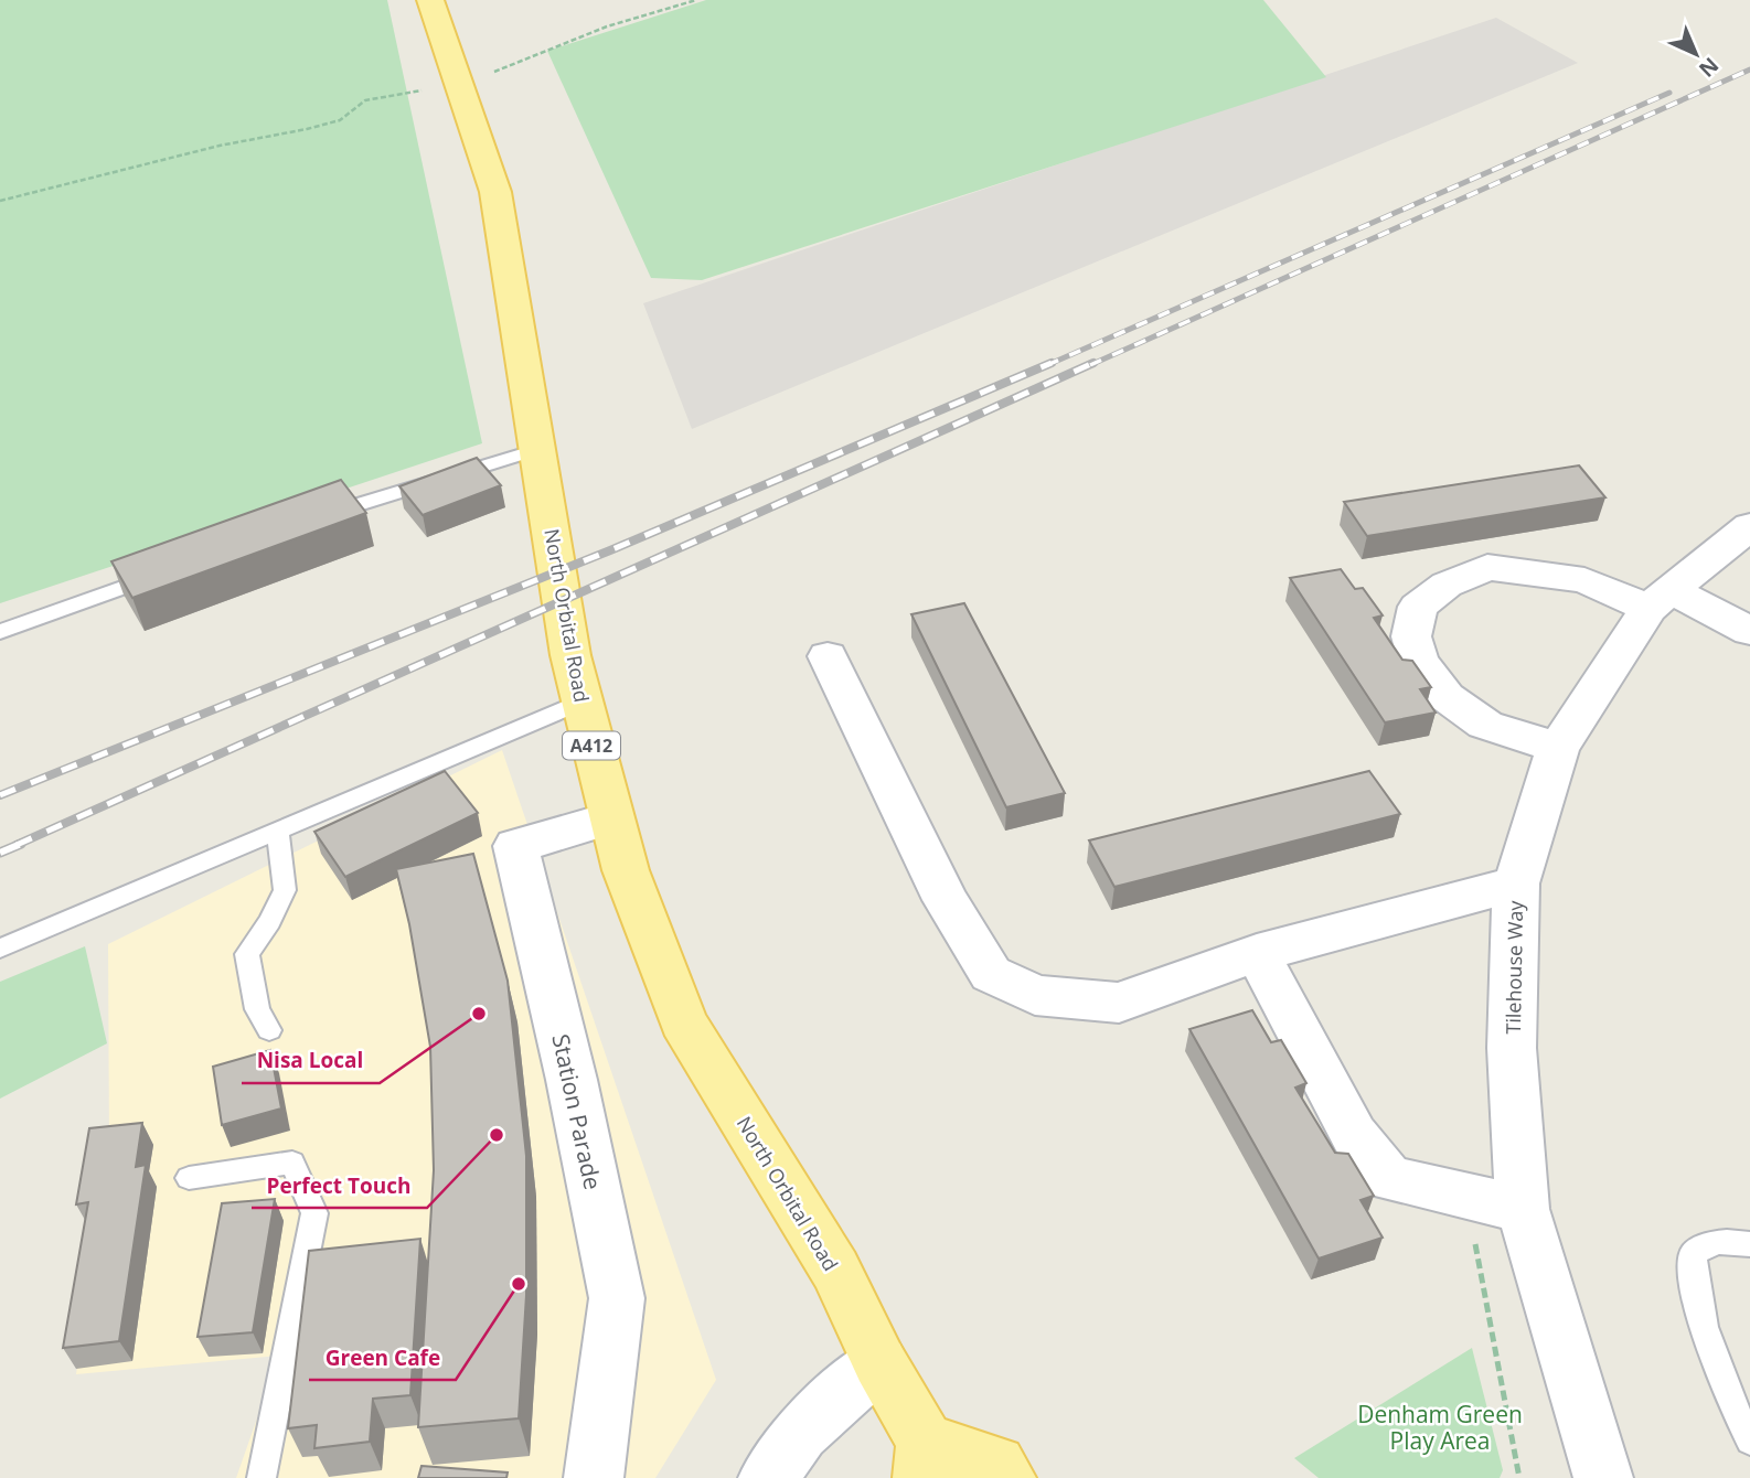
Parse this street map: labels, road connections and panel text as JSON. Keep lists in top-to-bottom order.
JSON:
{
  "streets": {
    "main road": ["North Orbital Road", "A412"],
    "street": ["Tilehouse Way", "Station Parade"]
  },
  "crossings": [
    ["North Orbital Road", "Station Parade"]
  ],
  "parks": ["Denham Green Play Area"],
  "places": ["Nisa Local", "Perfect Touch", "Green Cafe"],
  "north": "bottom right"
}
